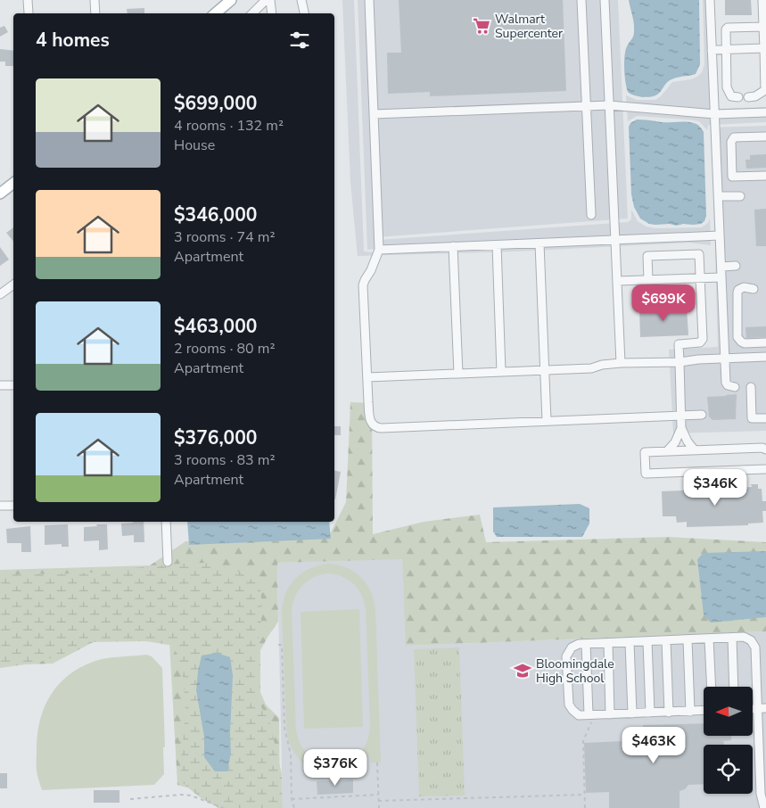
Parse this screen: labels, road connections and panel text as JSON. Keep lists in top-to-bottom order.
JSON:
{
  "places": {
    "supermarket": ["Walmart Supercenter"],
    "school or university": ["Bloomingdale High School"]
  },
  "north": "left",
  "page": {
    "heading": "4 homes",
    "list": [
      {
        "name": "$699,000",
        "note": "4 rooms · 132 m² · House"
      },
      {
        "name": "$346,000",
        "note": "3 rooms · 74 m² · Apartment"
      },
      {
        "name": "$463,000",
        "note": "2 rooms · 80 m² · Apartment"
      },
      {
        "name": "$376,000",
        "note": "3 rooms · 83 m² · Apartment"
      }
    ],
    "price": [
      "$699K",
      "$346K",
      "$463K",
      "$376K"
    ]
  }
}
